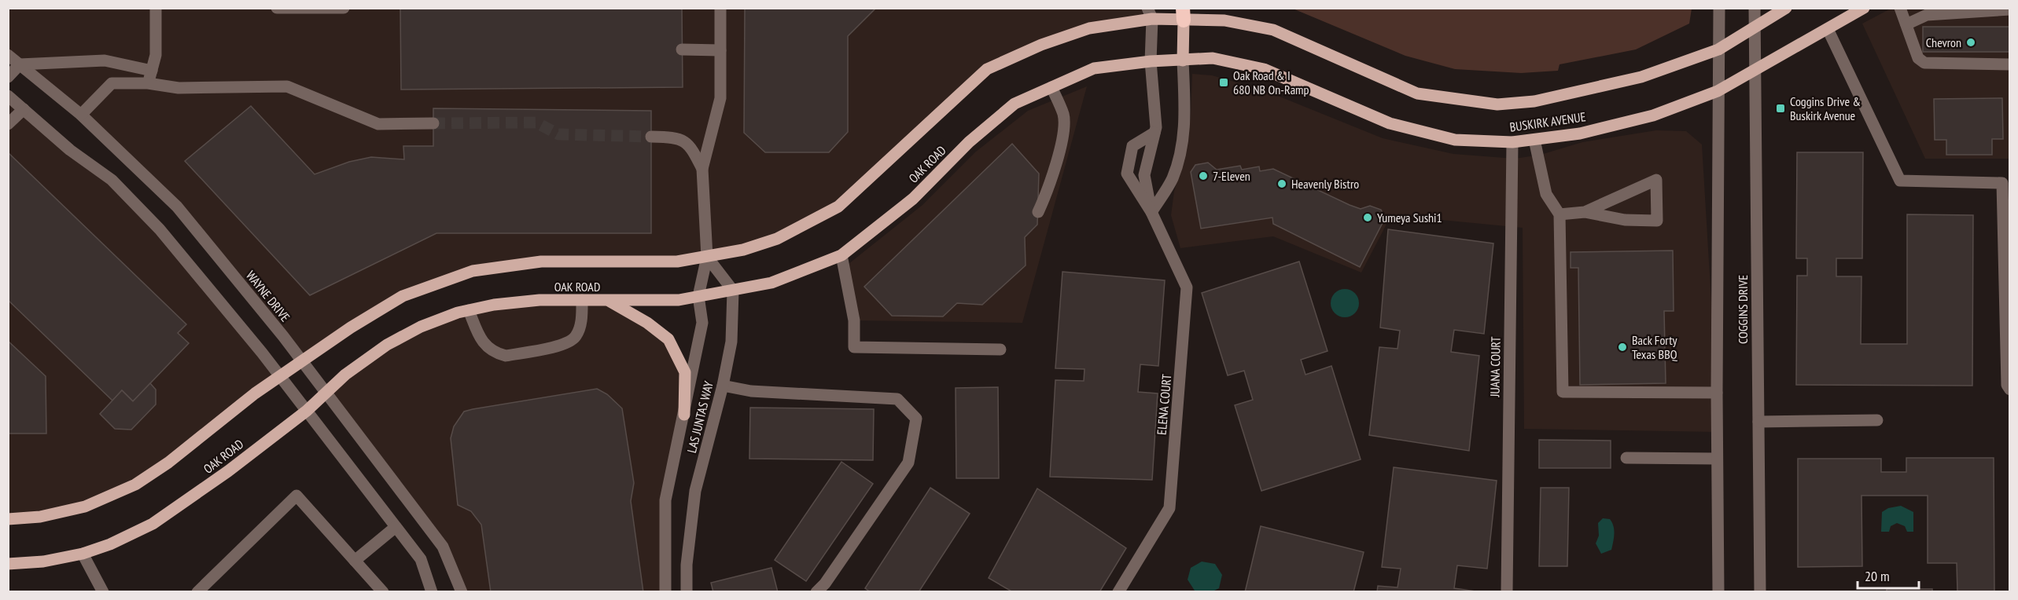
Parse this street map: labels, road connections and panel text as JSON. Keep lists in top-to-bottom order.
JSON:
{
  "streets": {
    "main road": ["BUSKIRK AVENUE", "OAK ROAD"],
    "street": [
      "WAYNE DRIVE",
      "COGGINS DRIVE",
      "JUANA COURT",
      "ELENA COURT",
      "LAS JUNTAS WAY"
    ]
  },
  "crossings": [
    ["BUSKIRK AVENUE", "OAK ROAD"],
    ["BUSKIRK AVENUE", "COGGINS DRIVE"],
    ["BUSKIRK AVENUE", "JUANA COURT"],
    ["BUSKIRK AVENUE", "ELENA COURT"],
    ["OAK ROAD", "WAYNE DRIVE"],
    ["OAK ROAD", "ELENA COURT"],
    ["OAK ROAD", "LAS JUNTAS WAY"]
  ],
  "places": {
    "other": [
      "Chevron",
      "7-Eleven",
      "Heavenly Bistro",
      "Yumeya Sushi1",
      "Back Forty Texas BBQ"
    ],
    "transit": ["Oak Road & I 680 NB On-Ramp", "Coggins Drive & Buskirk Avenue"]
  },
  "scale_bar": "20 m"
}
